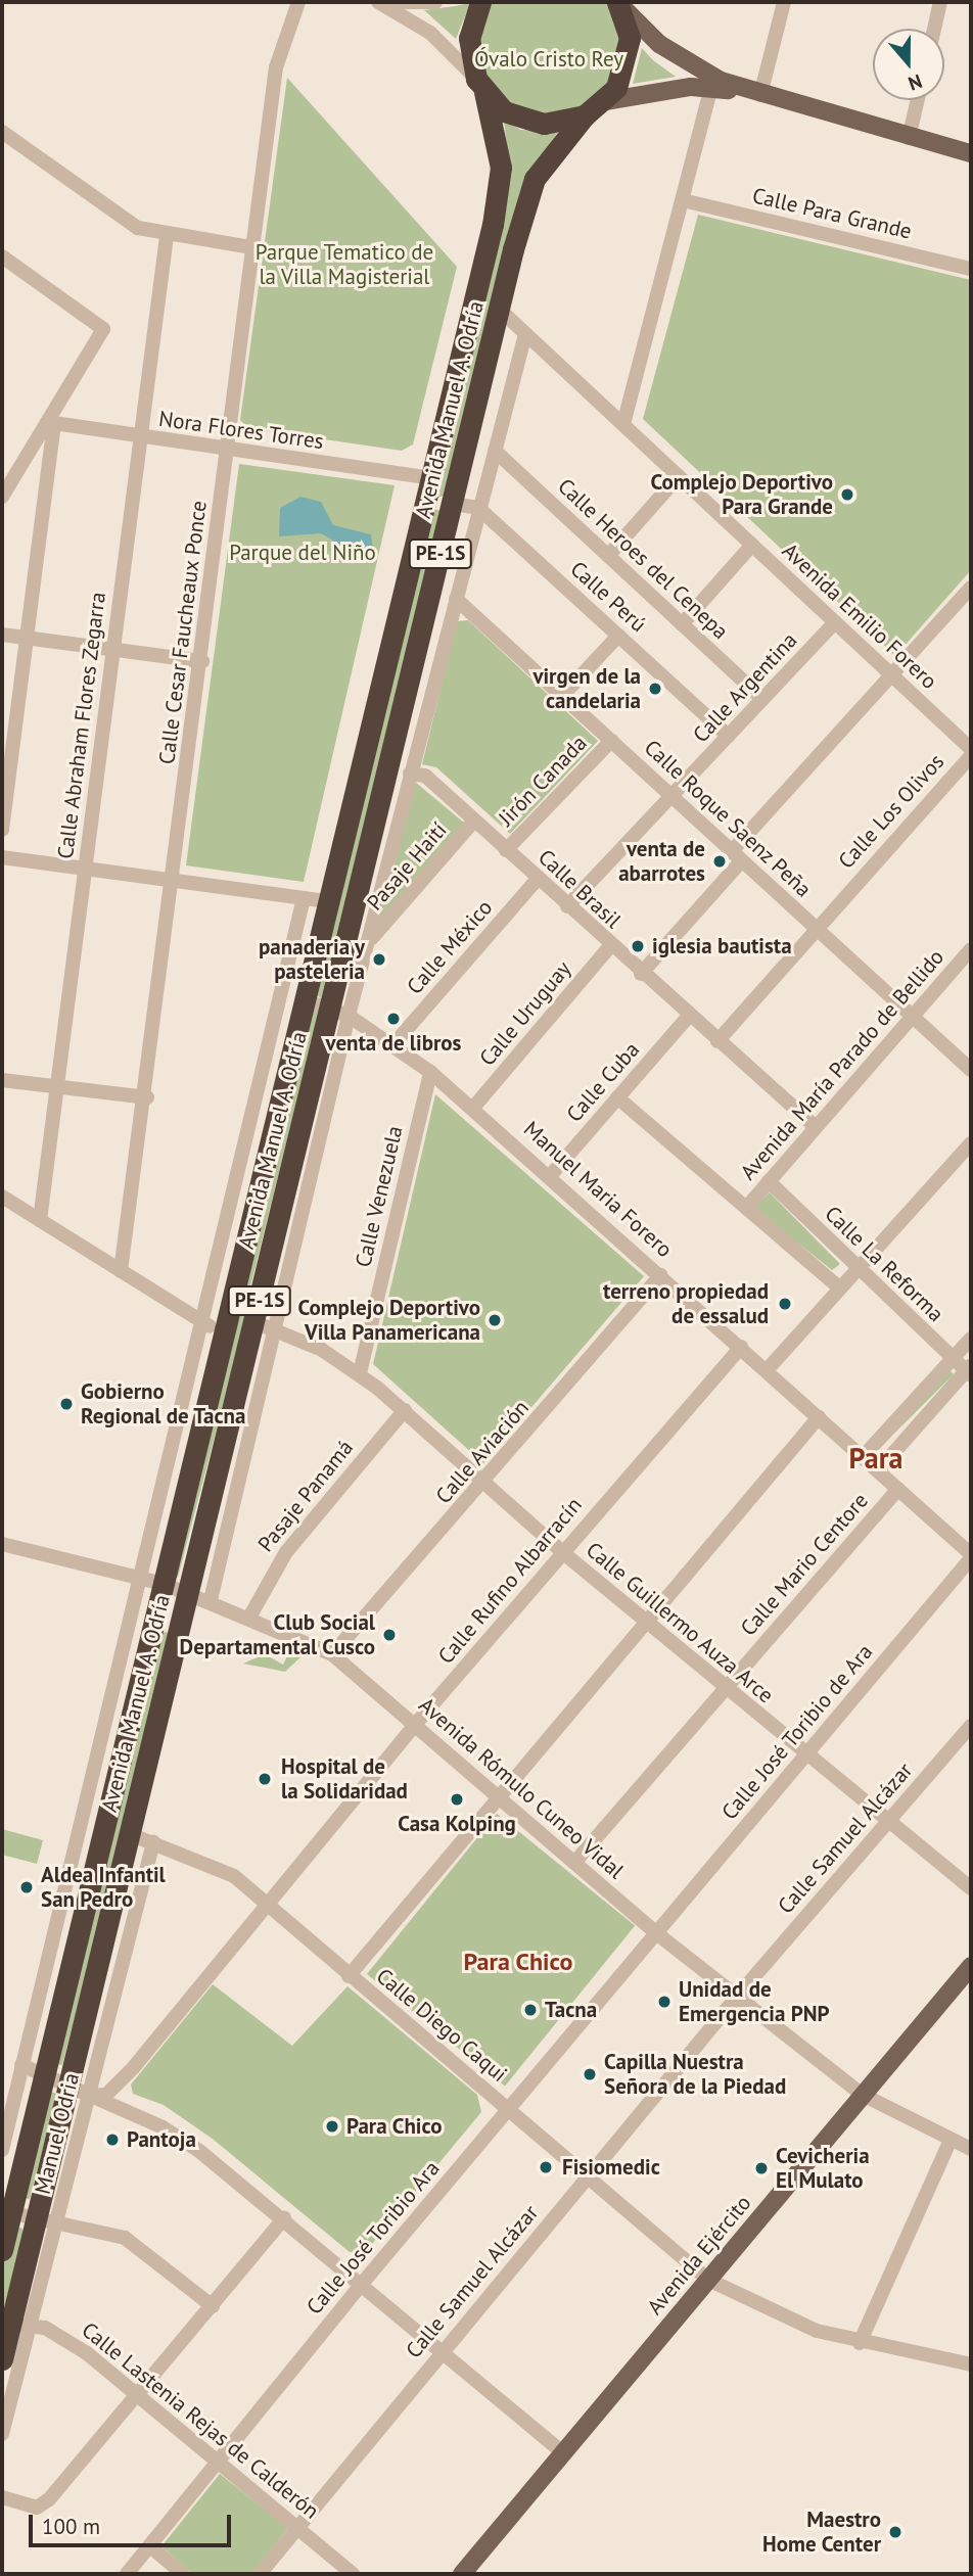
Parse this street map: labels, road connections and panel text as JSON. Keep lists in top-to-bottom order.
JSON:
{
  "streets": {
    "highway": ["Avenida Manuel A. Odría", "PE-1S"],
    "main road": ["Avenida Ejército"],
    "street": [
      "Calle Para Grande",
      "Nora Flores Torres",
      "Calle Heroes del Cenepa",
      "Calle Perú",
      "Avenida Emilio Forero",
      "Calle Cesar Faucheaux Ponce",
      "Calle Argentina",
      "Calle Abraham Flores Zegarra",
      "Jirón Canada",
      "Calle Los Olivos",
      "Calle Roque Saenz Peña",
      "Pasaje Haití",
      "Calle Brasil",
      "Calle México",
      "Calle Uruguay",
      "Avenida María Parado de Bellido",
      "Calle Cuba",
      "Manuel Maria Forero",
      "Calle Venezuela",
      "Calle La Reforma",
      "Calle Aviación",
      "Pasaje Panamá",
      "Calle Mario Centore",
      "Calle Rufino Albarracín",
      "Calle Guillermo Auza Arce",
      "Calle José Toribio de Ara",
      "Avenida Rómulo Cuneo Vidal",
      "Calle Samuel Alcázar",
      "Calle Diego Caqui",
      "Manuel Odria",
      "Calle José Toribio Ara",
      "Calle Lastenia Rejas de Calderón"
    ]
  },
  "crossings": [
    ["Avenida Manuel A. Odría", "Nora Flores Torres"],
    ["Avenida Manuel A. Odría", "PE-1S"],
    ["Avenida Manuel A. Odría", "Calle Heroes del Cenepa"],
    ["Avenida Manuel A. Odría", "Calle Perú"],
    ["Avenida Manuel A. Odría", "Avenida Emilio Forero"],
    ["Avenida Manuel A. Odría", "Calle Roque Saenz Peña"],
    ["Avenida Manuel A. Odría", "Pasaje Haití"],
    ["Avenida Manuel A. Odría", "Calle Brasil"],
    ["Avenida Manuel A. Odría", "Manuel Maria Forero"],
    ["Avenida Manuel A. Odría", "Calle Guillermo Auza Arce"],
    ["Avenida Manuel A. Odría", "Avenida Rómulo Cuneo Vidal"],
    ["Avenida Manuel A. Odría", "Calle Diego Caqui"],
    ["Avenida Manuel A. Odría", "Manuel Odria"],
    ["Avenida Manuel A. Odría", "Calle Lastenia Rejas de Calderón"],
    ["Nora Flores Torres", "Calle Cesar Faucheaux Ponce"],
    ["Nora Flores Torres", "Calle Abraham Flores Zegarra"],
    ["Calle Heroes del Cenepa", "Calle Argentina"],
    ["Calle Perú", "Calle Argentina"],
    ["Avenida Emilio Forero", "Calle Argentina"],
    ["Calle Argentina", "Calle Roque Saenz Peña"],
    ["Calle Argentina", "Calle Brasil"],
    ["Jirón Canada", "Calle Roque Saenz Peña"],
    ["Jirón Canada", "Calle Brasil"],
    ["Calle Los Olivos", "Calle Roque Saenz Peña"],
    ["Calle Los Olivos", "Calle Brasil"],
    ["Calle Roque Saenz Peña", "Avenida María Parado de Bellido"],
    ["Pasaje Haití", "Calle Brasil"],
    ["Calle Brasil", "Calle México"],
    ["Calle Brasil", "Calle Uruguay"],
    ["Calle Brasil", "Avenida María Parado de Bellido"],
    ["Calle Brasil", "Calle Cuba"],
    ["Calle México", "Manuel Maria Forero"],
    ["Calle Uruguay", "Manuel Maria Forero"],
    ["Avenida María Parado de Bellido", "Calle La Reforma"],
    ["Calle Cuba", "Manuel Maria Forero"],
    ["Manuel Maria Forero", "Calle Venezuela"],
    ["Manuel Maria Forero", "Calle Aviación"],
    ["Manuel Maria Forero", "Calle Mario Centore"],
    ["Manuel Maria Forero", "Calle Rufino Albarracín"],
    ["Manuel Maria Forero", "Calle José Toribio de Ara"],
    ["Calle Venezuela", "Calle Guillermo Auza Arce"],
    ["Calle Aviación", "Calle Guillermo Auza Arce"],
    ["Calle Aviación", "Avenida Rómulo Cuneo Vidal"],
    ["Pasaje Panamá", "Calle Guillermo Auza Arce"],
    ["Pasaje Panamá", "Avenida Rómulo Cuneo Vidal"],
    ["Calle Mario Centore", "Calle Guillermo Auza Arce"],
    ["Calle Mario Centore", "Avenida Rómulo Cuneo Vidal"],
    ["Calle Rufino Albarracín", "Calle Guillermo Auza Arce"],
    ["Calle Rufino Albarracín", "Avenida Rómulo Cuneo Vidal"],
    ["Calle Rufino Albarracín", "Calle Diego Caqui"],
    ["Calle Rufino Albarracín", "Manuel Odria"],
    ["Calle Guillermo Auza Arce", "Calle José Toribio de Ara"],
    ["Calle Guillermo Auza Arce", "Calle Samuel Alcázar"],
    ["Calle José Toribio de Ara", "Avenida Rómulo Cuneo Vidal"],
    ["Calle José Toribio de Ara", "Calle José Toribio Ara"],
    ["Avenida Rómulo Cuneo Vidal", "Calle Samuel Alcázar"],
    ["Avenida Rómulo Cuneo Vidal", "Calle José Toribio Ara"],
    ["Avenida Rómulo Cuneo Vidal", "Avenida Ejército"],
    ["Calle Samuel Alcázar", "Calle Diego Caqui"],
    ["Calle Samuel Alcázar", "Calle Lastenia Rejas de Calderón"],
    ["Calle Diego Caqui", "Manuel Odria"],
    ["Calle Diego Caqui", "Calle José Toribio Ara"],
    ["Calle Diego Caqui", "Avenida Ejército"],
    ["Manuel Odria", "Calle Lastenia Rejas de Calderón"],
    ["Calle José Toribio Ara", "Calle Lastenia Rejas de Calderón"]
  ],
  "districts": ["Para", "Para Chico"],
  "parks": ["Óvalo Cristo Rey", "Parque Tematico de la Villa Magisterial", "Parque del Niño"],
  "places": [
    "Complejo Deportivo Para Grande",
    "virgen de la candelaria",
    "venta de abarrotes",
    "iglesia bautista",
    "panaderia y pasteleria",
    "venta de libros",
    "terreno propiedad de essalud",
    "Complejo Deportivo Villa Panamericana",
    "Gobierno Regional de Tacna",
    "Club Social Departamental Cusco",
    "Hospital de la Solidaridad",
    "Casa Kolping",
    "Aldea Infantil San Pedro",
    "Unidad de Emergencia PNP",
    "Tacna",
    "Capilla Nuestra Señora de la Piedad",
    "Para Chico",
    "Pantoja",
    "Fisiomedic",
    "Cevicheria El Mulato",
    "Maestro Home Center"
  ],
  "scale_bar": "100 m",
  "north": "bottom"
}
